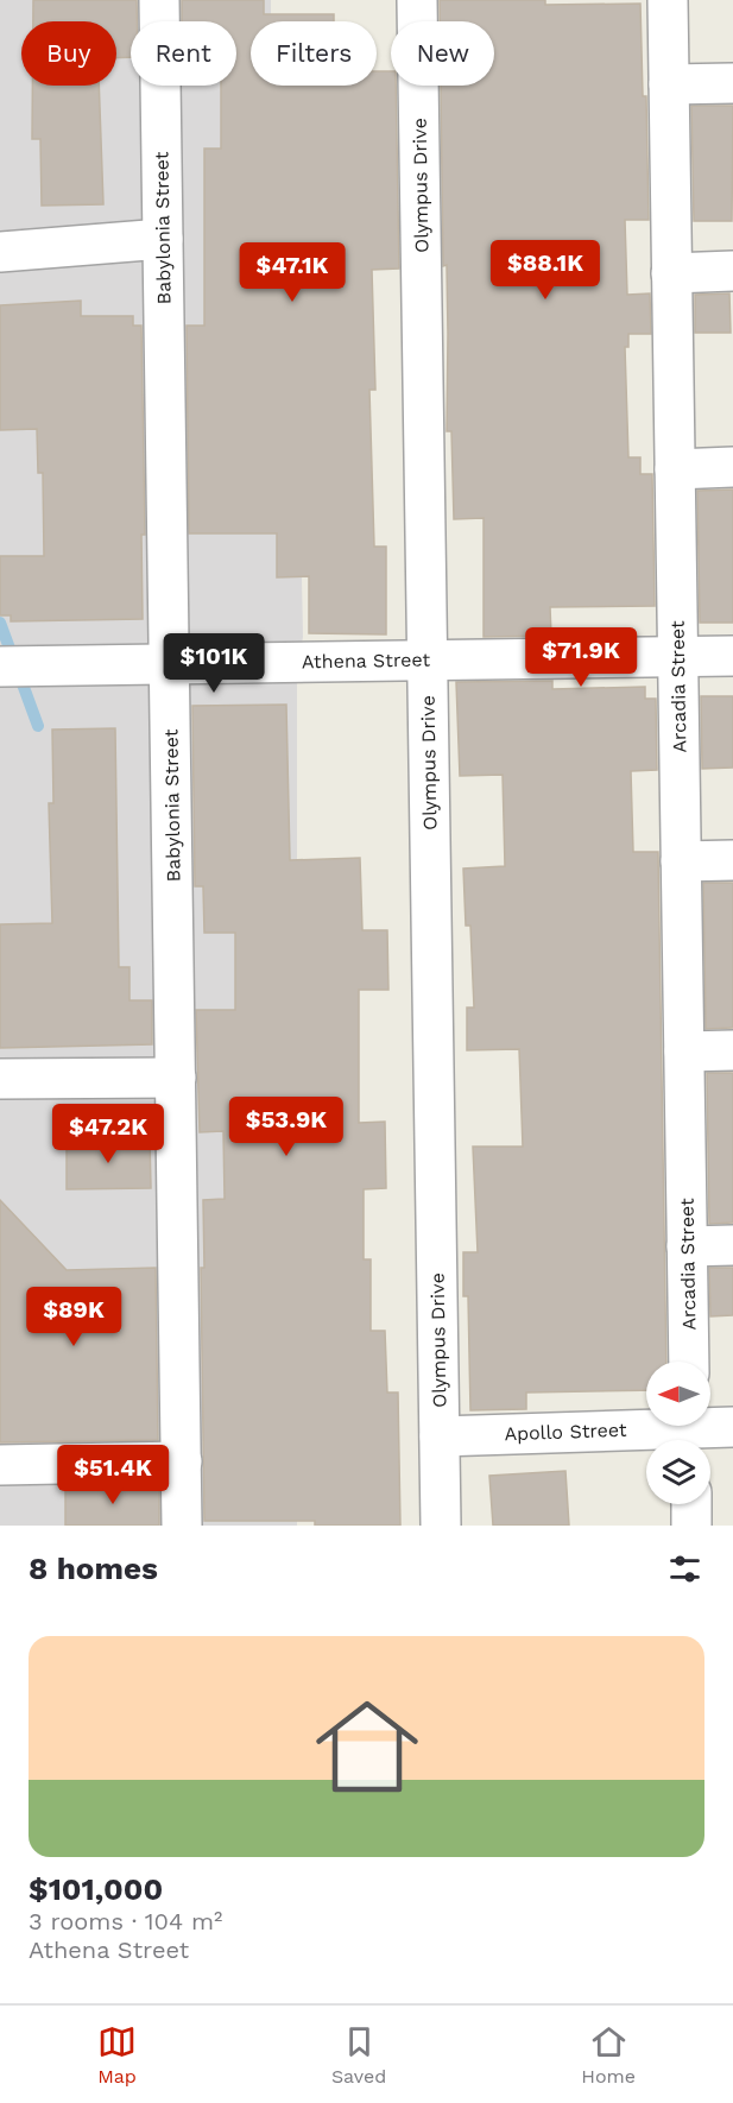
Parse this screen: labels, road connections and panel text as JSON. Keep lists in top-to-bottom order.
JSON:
{
  "streets": {
    "street": [
      "Olympus Drive",
      "Babylonia Street",
      "Athena Street",
      "Arcadia Street",
      "Apollo Street"
    ]
  },
  "crossings": [
    ["Olympus Drive", "Athena Street"],
    ["Olympus Drive", "Apollo Street"],
    ["Babylonia Street", "Athena Street"],
    ["Athena Street", "Arcadia Street"]
  ],
  "north": "left",
  "page": {
    "chip": [
      "Buy",
      "Rent",
      "Filters",
      "New"
    ],
    "price": [
      "$88.1K",
      "$47.1K",
      "$71.9K",
      "$101K",
      "$53.9K",
      "$47.2K",
      "$89K",
      "$51.4K"
    ],
    "heading": "8 homes",
    "list": [
      {
        "name": "$101,000",
        "note": "3 rooms · 104 m² · Athena Street"
      }
    ],
    "tabs": ["Map", "Saved", "Home"]
  }
}
